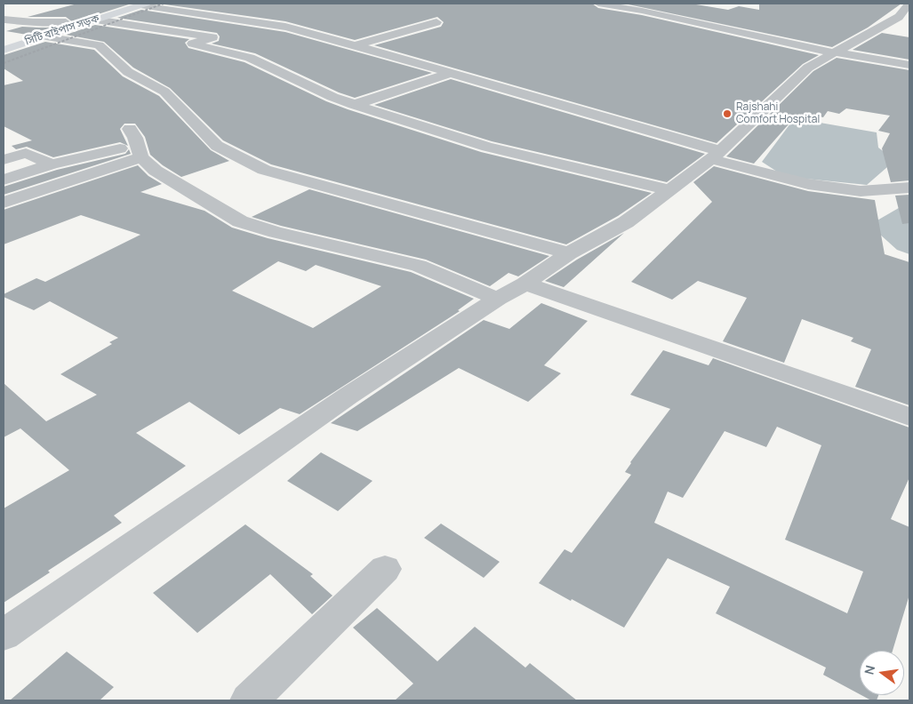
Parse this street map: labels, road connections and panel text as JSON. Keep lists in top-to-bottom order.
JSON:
{
  "streets": {
    "main road": ["সিটি বাইপাস সড়ক"]
  },
  "places": ["Rajshahi Comfort Hospital"],
  "north": "left"
}
